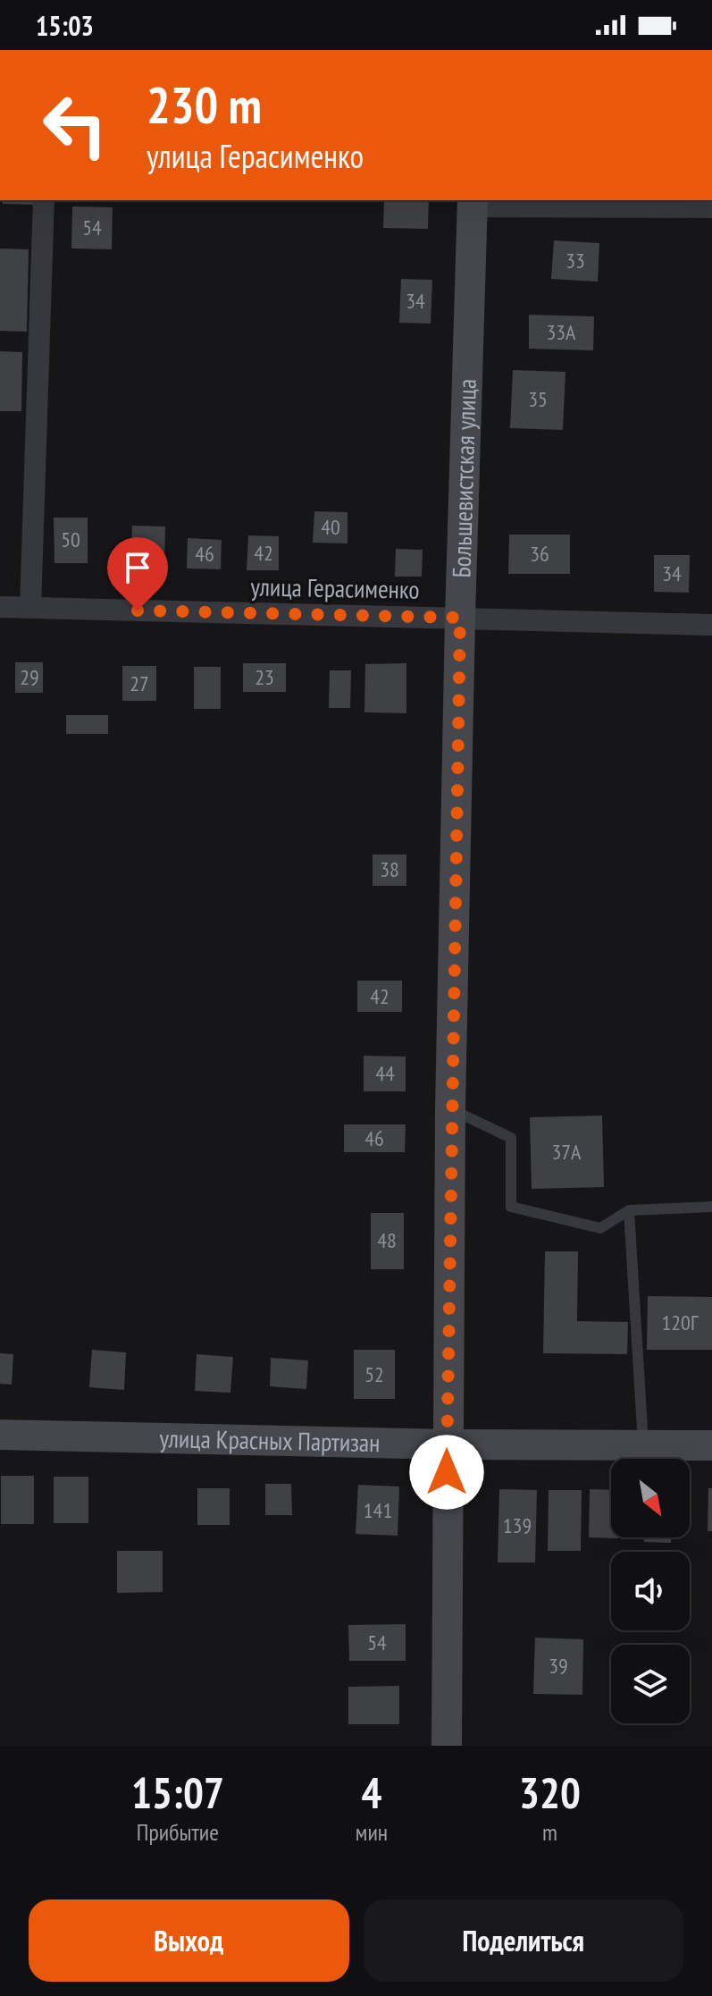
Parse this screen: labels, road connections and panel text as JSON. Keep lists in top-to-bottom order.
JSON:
{
  "streets": {
    "main road": ["Большевистская улица", "улица Красных Партизан"],
    "street": ["улица Герасименко"]
  },
  "crossings": [
    ["Большевистская улица", "улица Герасименко"],
    ["Большевистская улица", "улица Красных Партизан"]
  ],
  "house_numbers": [
    "54",
    "33",
    "34",
    "33А",
    "35",
    "40",
    "50",
    "42",
    "46",
    "36",
    "34",
    "29",
    "23",
    "27",
    "38",
    "42",
    "44",
    "46",
    "37А",
    "48",
    "120Г",
    "52",
    "141",
    "139",
    "54",
    "39"
  ],
  "north": "bottom right",
  "page": {
    "status": "15:03",
    "turn": ["230 m", "улица Герасименко"],
    "eta": [
      "15:07",
      "Прибытие",
      "4",
      "мин",
      "320",
      "m"
    ],
    "buttons": ["Выход", "Поделиться"]
  }
}
